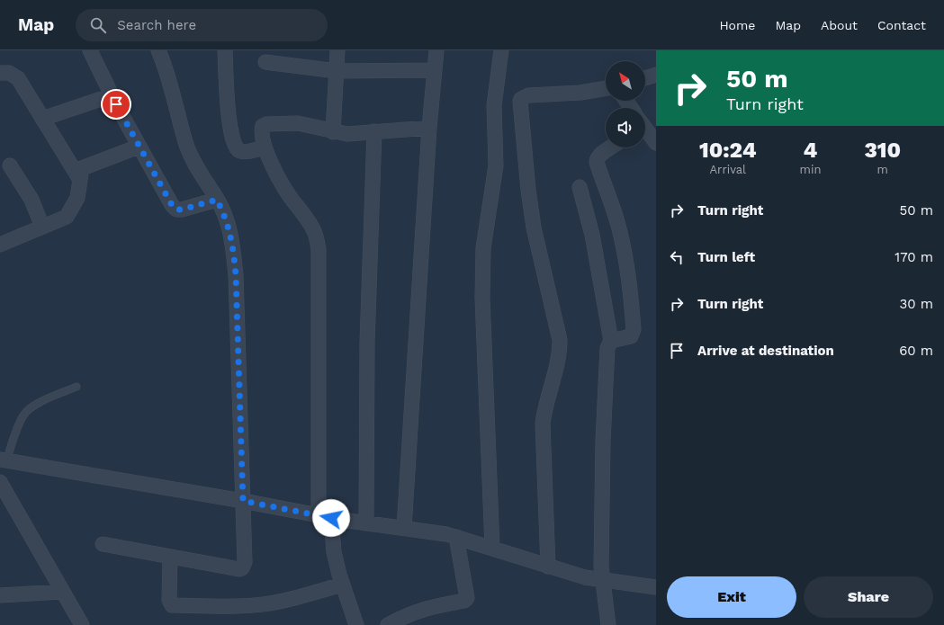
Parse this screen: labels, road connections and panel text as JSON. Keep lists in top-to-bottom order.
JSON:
{
  "north": "top left",
  "page": {
    "header": "Map",
    "search": "Search here",
    "nav": [
      "Home",
      "Map",
      "About",
      "Contact"
    ],
    "turn": ["50 m", "Turn right"],
    "eta": [
      "10:24",
      "Arrival",
      "4",
      "min",
      "310",
      "m"
    ],
    "list": [
      {
        "name": "Turn right",
        "value": "50 m"
      },
      {
        "name": "Turn left",
        "value": "170 m"
      },
      {
        "name": "Turn right",
        "value": "30 m"
      },
      {
        "name": "Arrive at destination",
        "value": "60 m"
      }
    ],
    "buttons": ["Exit", "Share"]
  }
}
